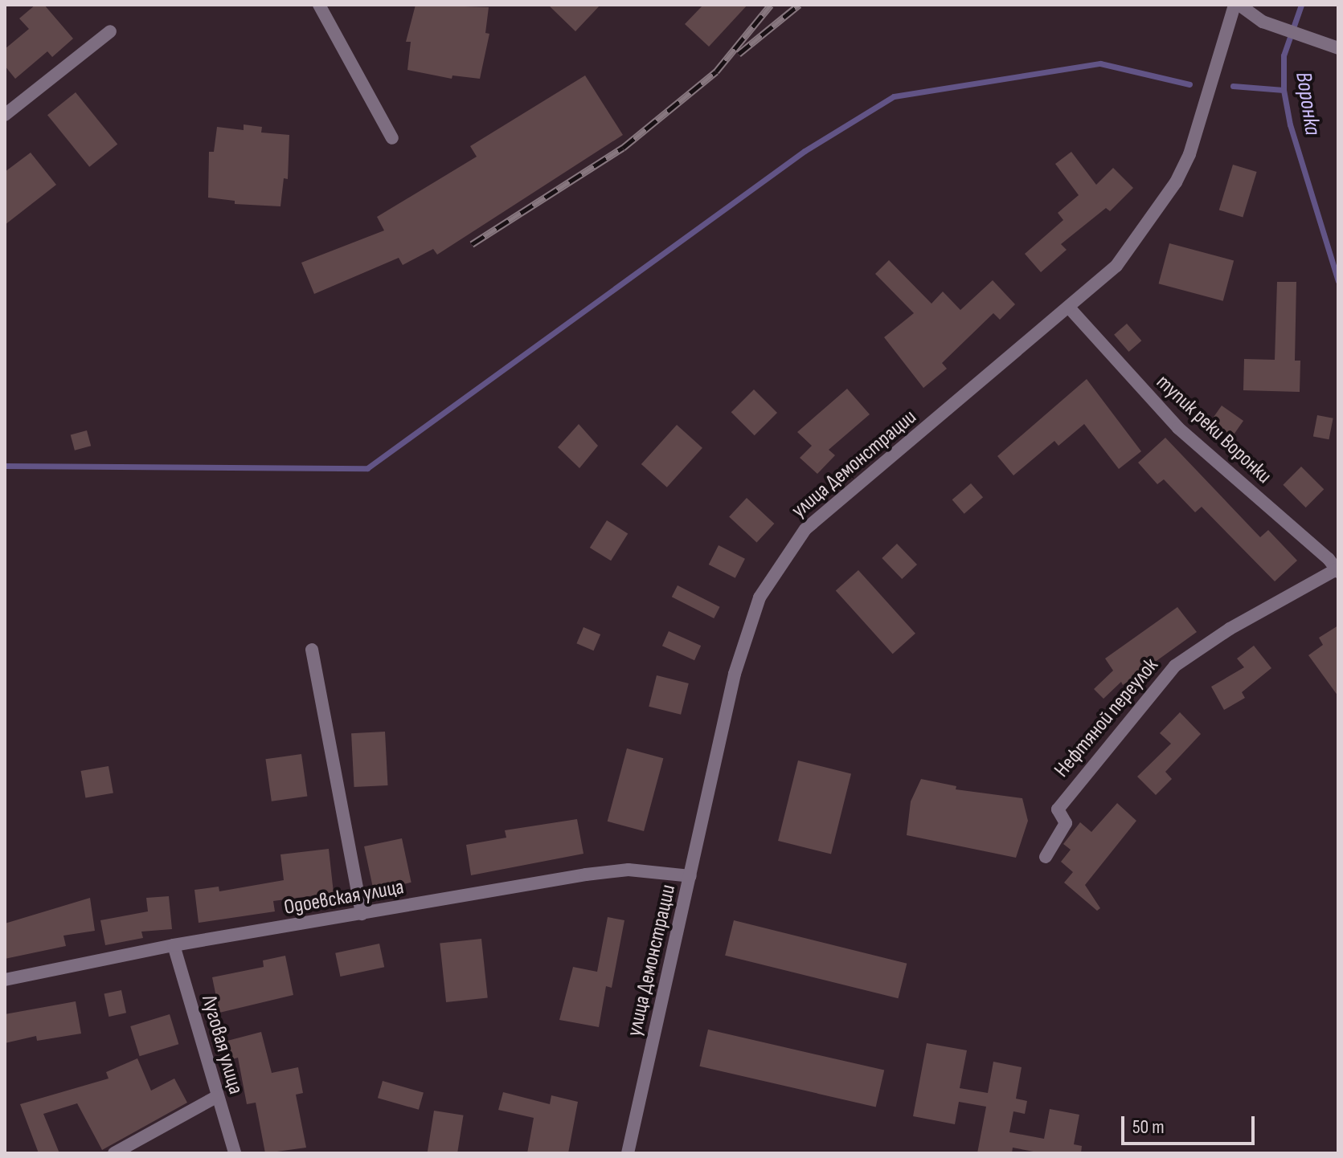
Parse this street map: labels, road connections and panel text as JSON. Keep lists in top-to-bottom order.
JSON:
{
  "streets": {
    "street": [
      "тупик реки Воронки",
      "улица Демонстрации",
      "Нефтяной переулок",
      "Одоевская улица",
      "Луговая улица"
    ]
  },
  "crossings": [
    ["тупик реки Воронки", "улица Демонстрации"],
    ["тупик реки Воронки", "Нефтяной переулок"],
    ["улица Демонстрации", "Одоевская улица"],
    ["Одоевская улица", "Луговая улица"]
  ],
  "water": ["Воронка"],
  "scale_bar": "50 m"
}
